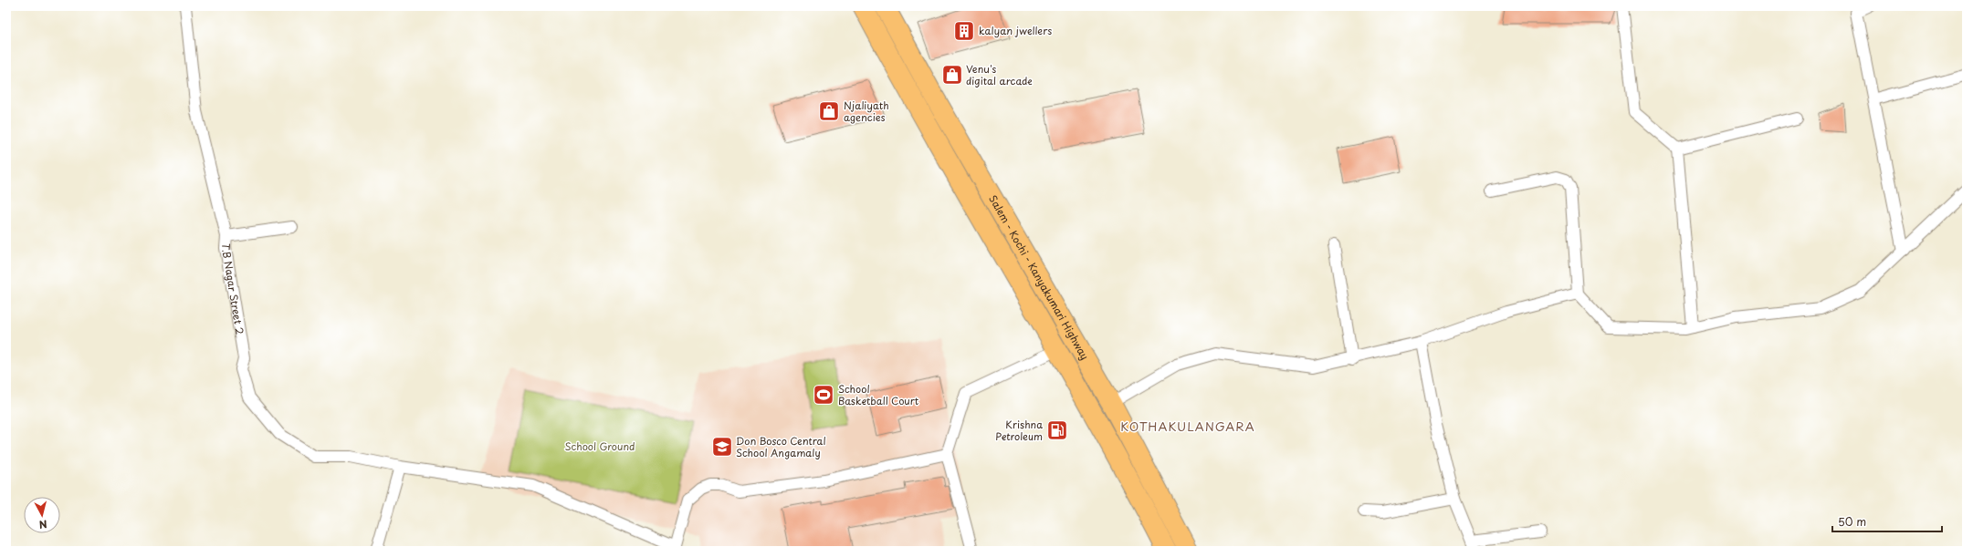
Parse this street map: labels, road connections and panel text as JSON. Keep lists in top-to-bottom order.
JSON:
{
  "streets": {
    "highway": ["Salem - Kochi - Kanyakumari Highway"],
    "street": ["T.B Nagar Street 2"]
  },
  "districts": ["KOTHAKULANGARA"],
  "parks": ["School Ground"],
  "places": {
    "building": ["kalyan jwellers"],
    "shop": ["Venu's digital arcade", "Njaliyath agencies"],
    "sports": ["School Basketball Court"],
    "fuel station": ["Krishna Petroleum"],
    "school or university": ["Don Bosco Central School Angamaly"]
  },
  "scale_bar": "50 m",
  "north": "bottom"
}
